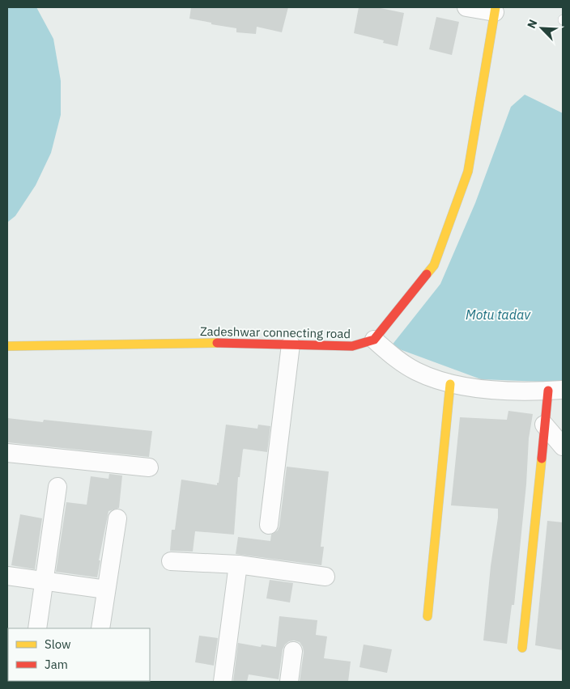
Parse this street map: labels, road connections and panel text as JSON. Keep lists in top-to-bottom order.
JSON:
{
  "streets": {
    "street": ["Zadeshwar connecting road"]
  },
  "water": ["Motu tadav"],
  "legend": ["Slow", "Jam"],
  "north": "top left"
}
